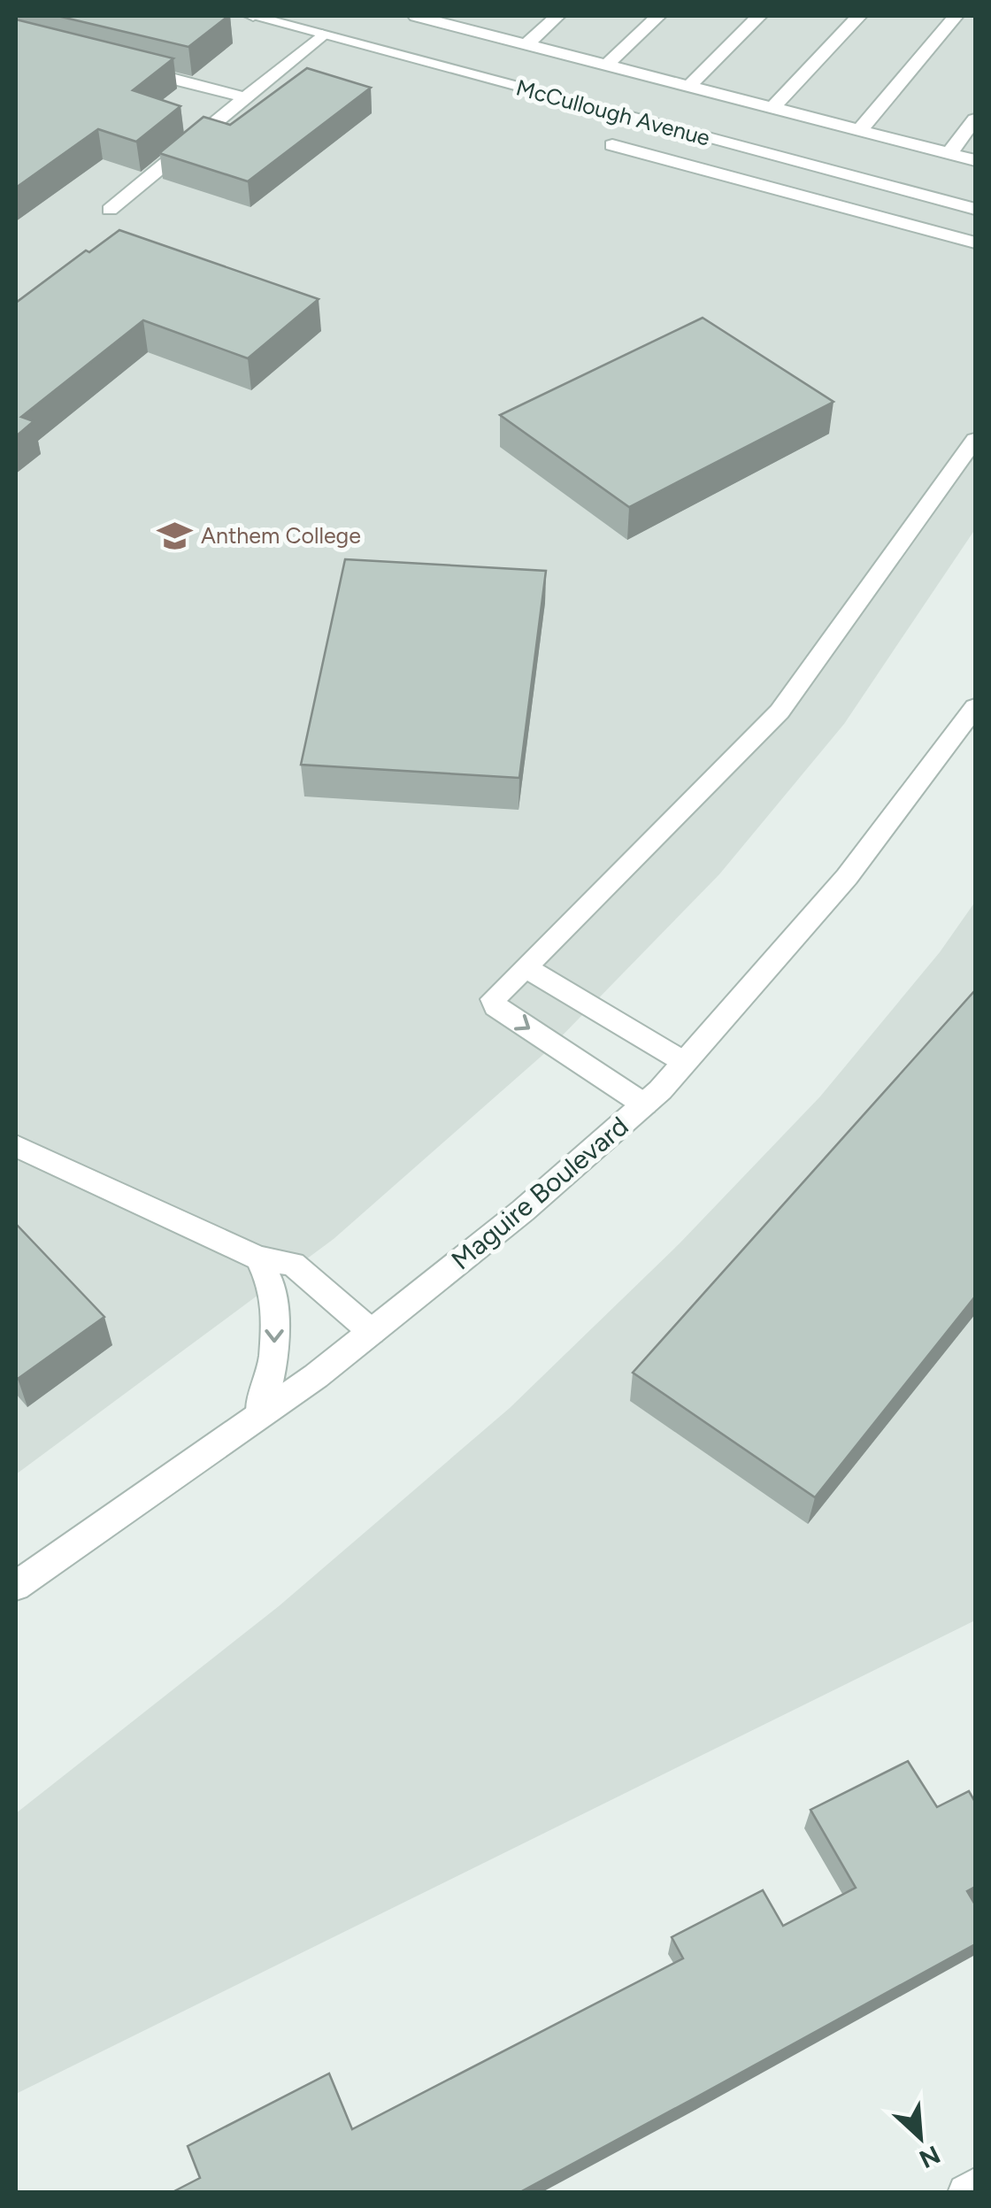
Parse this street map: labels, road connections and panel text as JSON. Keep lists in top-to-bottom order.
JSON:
{
  "streets": {
    "street": ["McCullough Avenue", "Maguire Boulevard"]
  },
  "places": {
    "school or university": ["Anthem College"]
  },
  "north": "bottom right"
}
